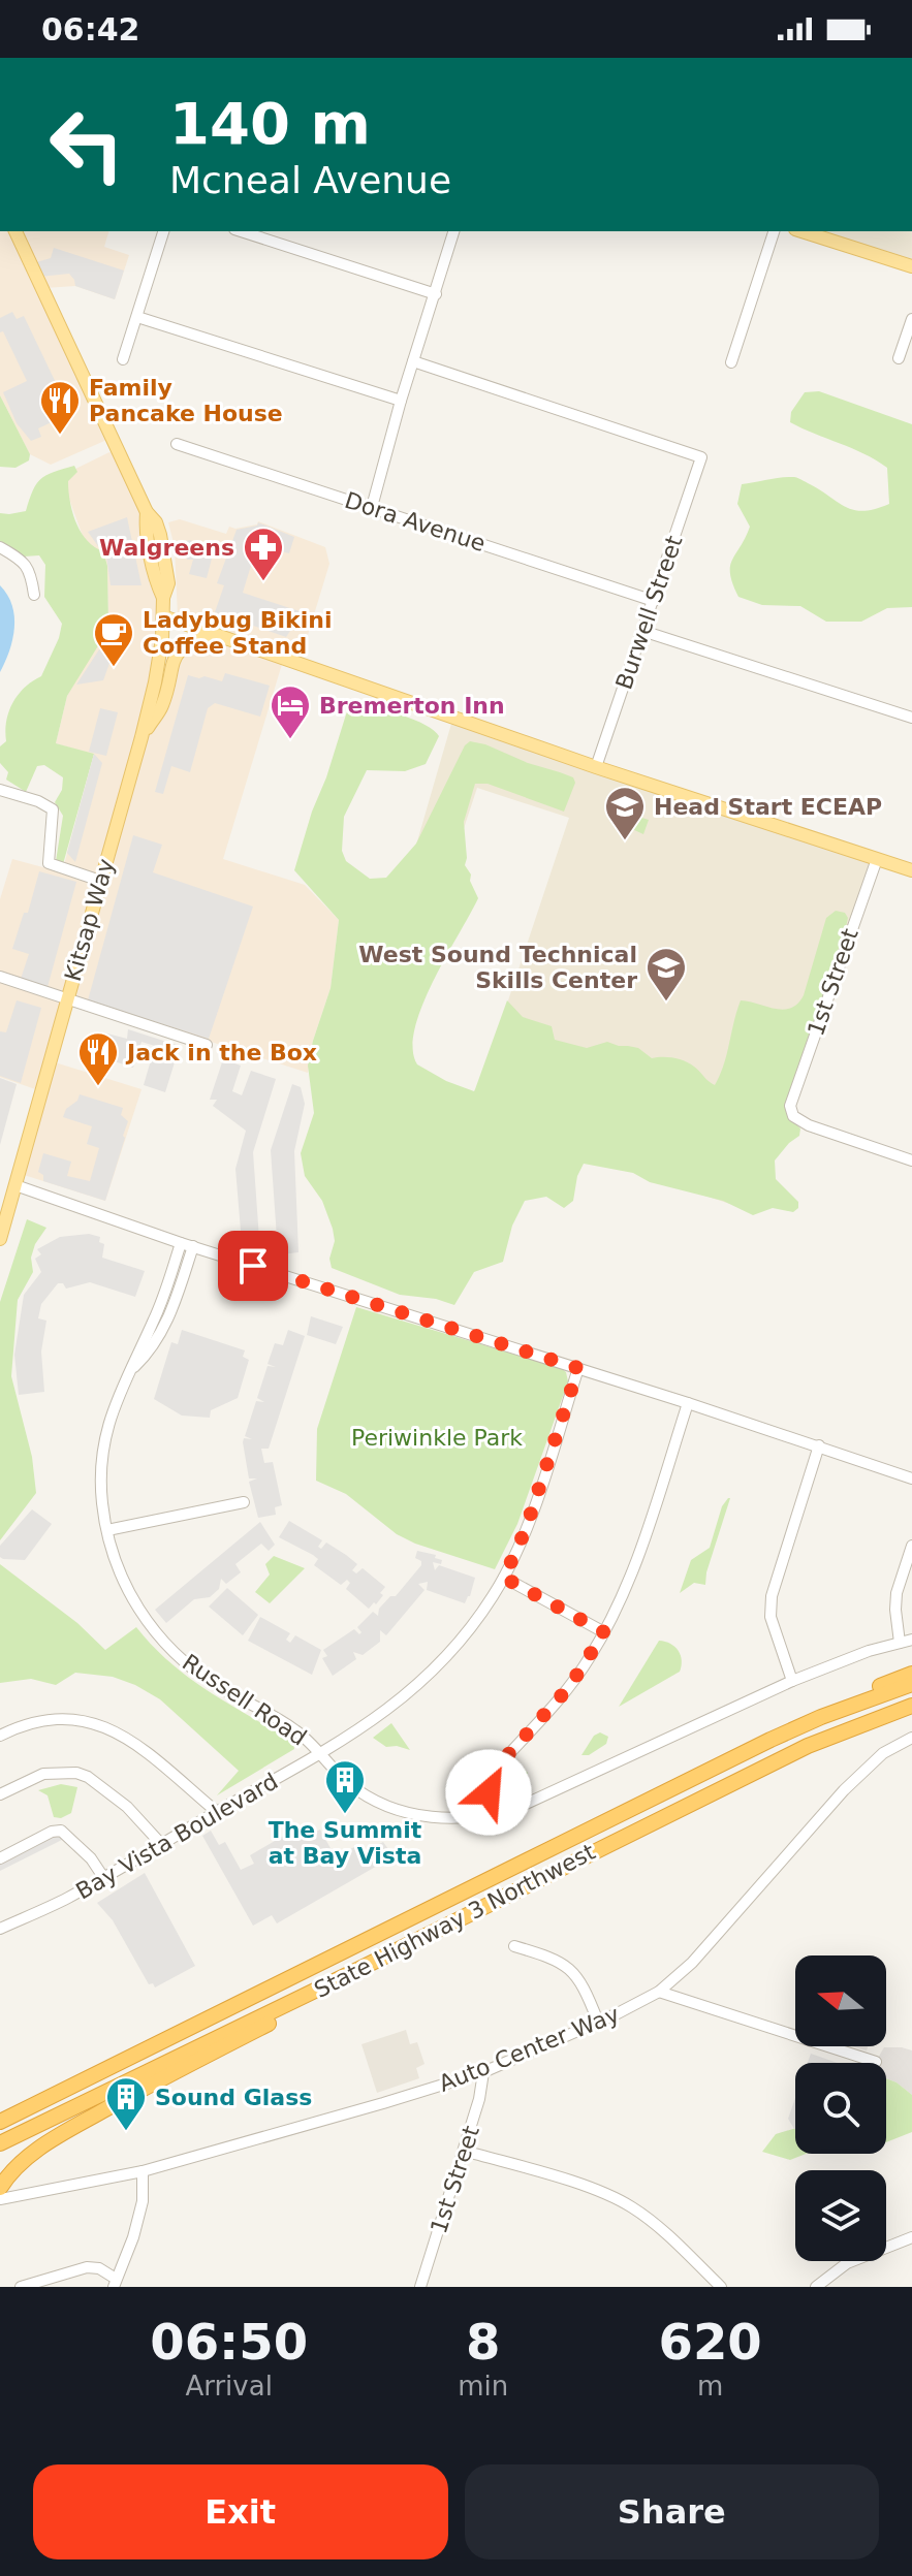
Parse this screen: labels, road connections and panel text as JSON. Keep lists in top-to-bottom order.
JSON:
{
  "streets": {
    "highway": ["State Highway 3 Northwest"],
    "main road": ["Kitsap Way"],
    "street": [
      "Dora Avenue",
      "Burwell Street",
      "1st Street",
      "Russell Road",
      "Bay Vista Boulevard",
      "Auto Center Way"
    ]
  },
  "crossings": [
    ["Dora Avenue", "Burwell Street"],
    ["1st Street", "Auto Center Way"],
    ["Russell Road", "Bay Vista Boulevard"]
  ],
  "parks": ["Periwinkle Park"],
  "places": {
    "restaurant": ["Family Pancake House", "Jack in the Box"],
    "pharmacy": ["Walgreens"],
    "cafe": ["Ladybug Bikini Coffee Stand"],
    "hotel": ["Bremerton Inn"],
    "school or university": ["Head Start ECEAP", "West Sound Technical Skills Center"],
    "building": ["The Summit at Bay Vista", "Sound Glass"]
  },
  "north": "left",
  "page": {
    "status": "06:42",
    "turn": ["140 m", "Mcneal Avenue"],
    "eta": [
      "06:50",
      "Arrival",
      "8",
      "min",
      "620",
      "m"
    ],
    "buttons": ["Exit", "Share"]
  }
}
